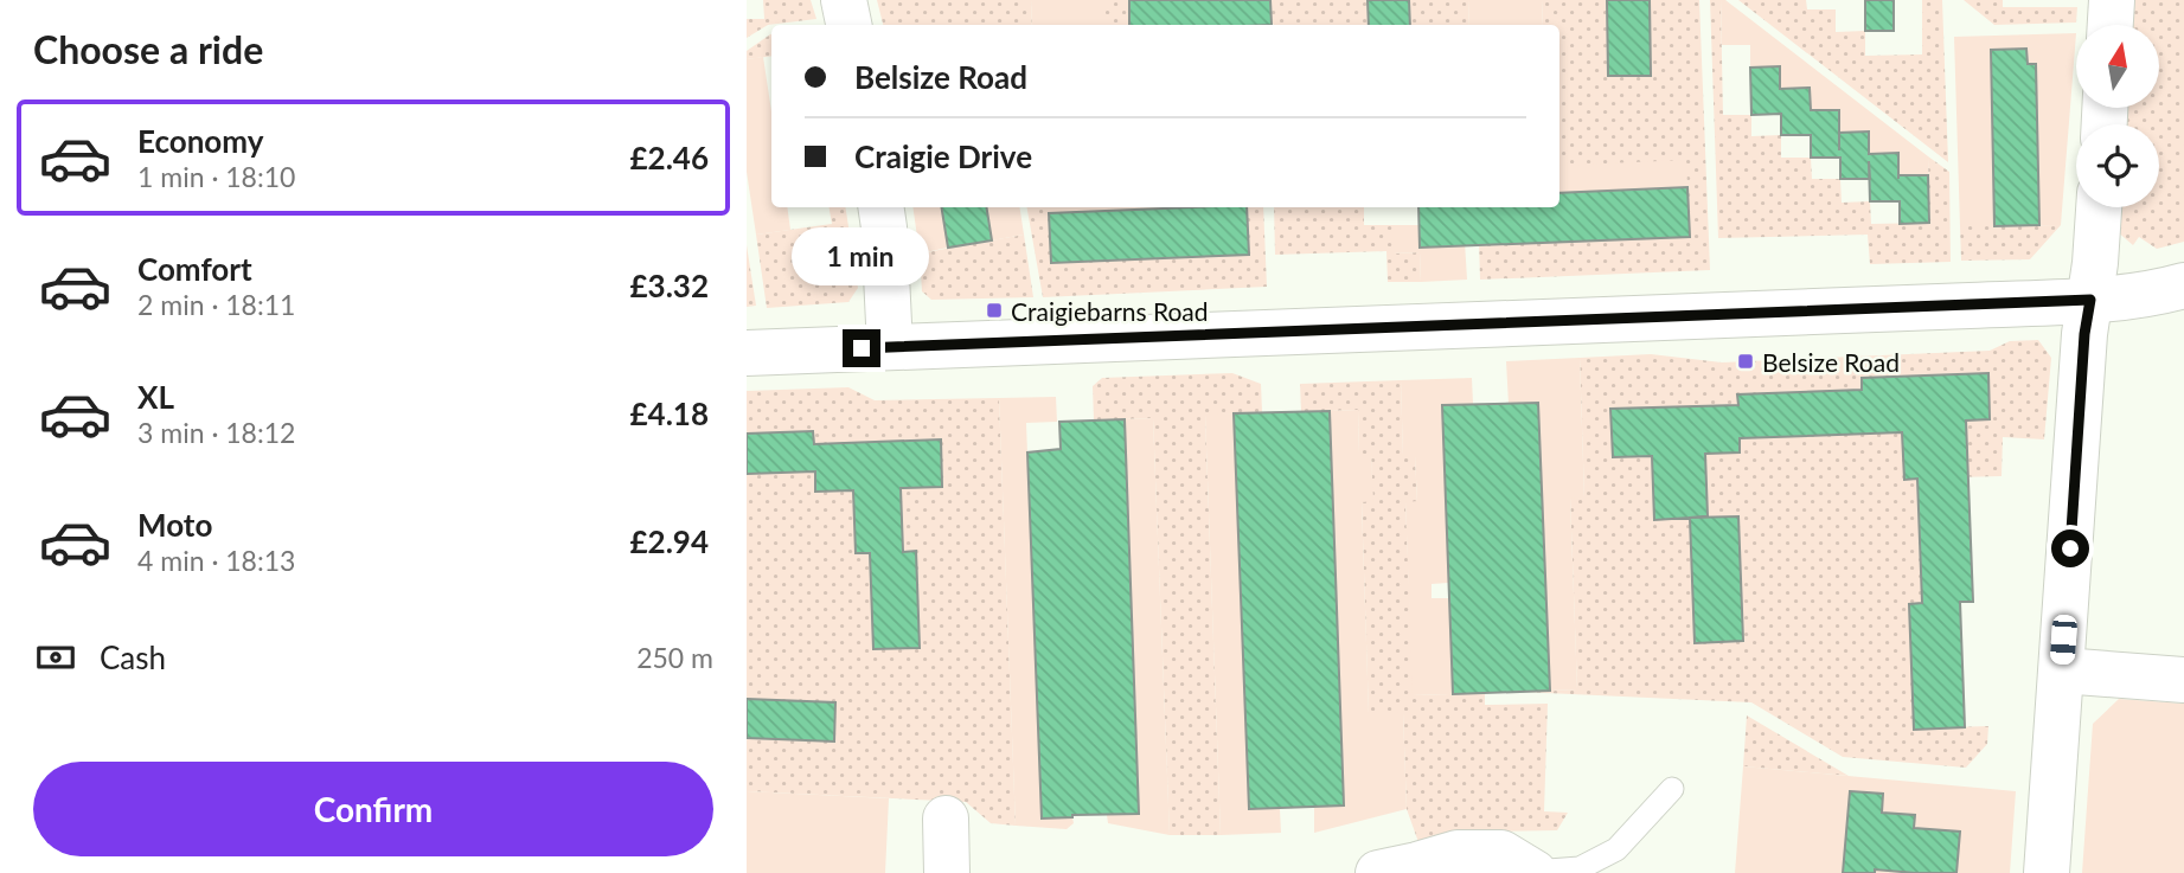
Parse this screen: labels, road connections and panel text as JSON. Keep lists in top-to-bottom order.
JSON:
{
  "places": {
    "transit": ["Craigiebarns Road", "Belsize Road"]
  },
  "north": "top",
  "page": {
    "heading": "Choose a ride",
    "banner": ["Belsize Road", "Craigie Drive"],
    "list": [
      {
        "name": "Economy",
        "note": "1 min · 18:10",
        "value": "£2.46"
      },
      {
        "name": "Comfort",
        "note": "2 min · 18:11",
        "value": "£3.32"
      },
      {
        "name": "XL",
        "note": "3 min · 18:12",
        "value": "£4.18"
      },
      {
        "name": "Moto",
        "note": "4 min · 18:13",
        "value": "£2.94"
      }
    ],
    "bubble": "1 min",
    "pay": ["Cash", "250 m"],
    "buttons": "Confirm"
  }
}
